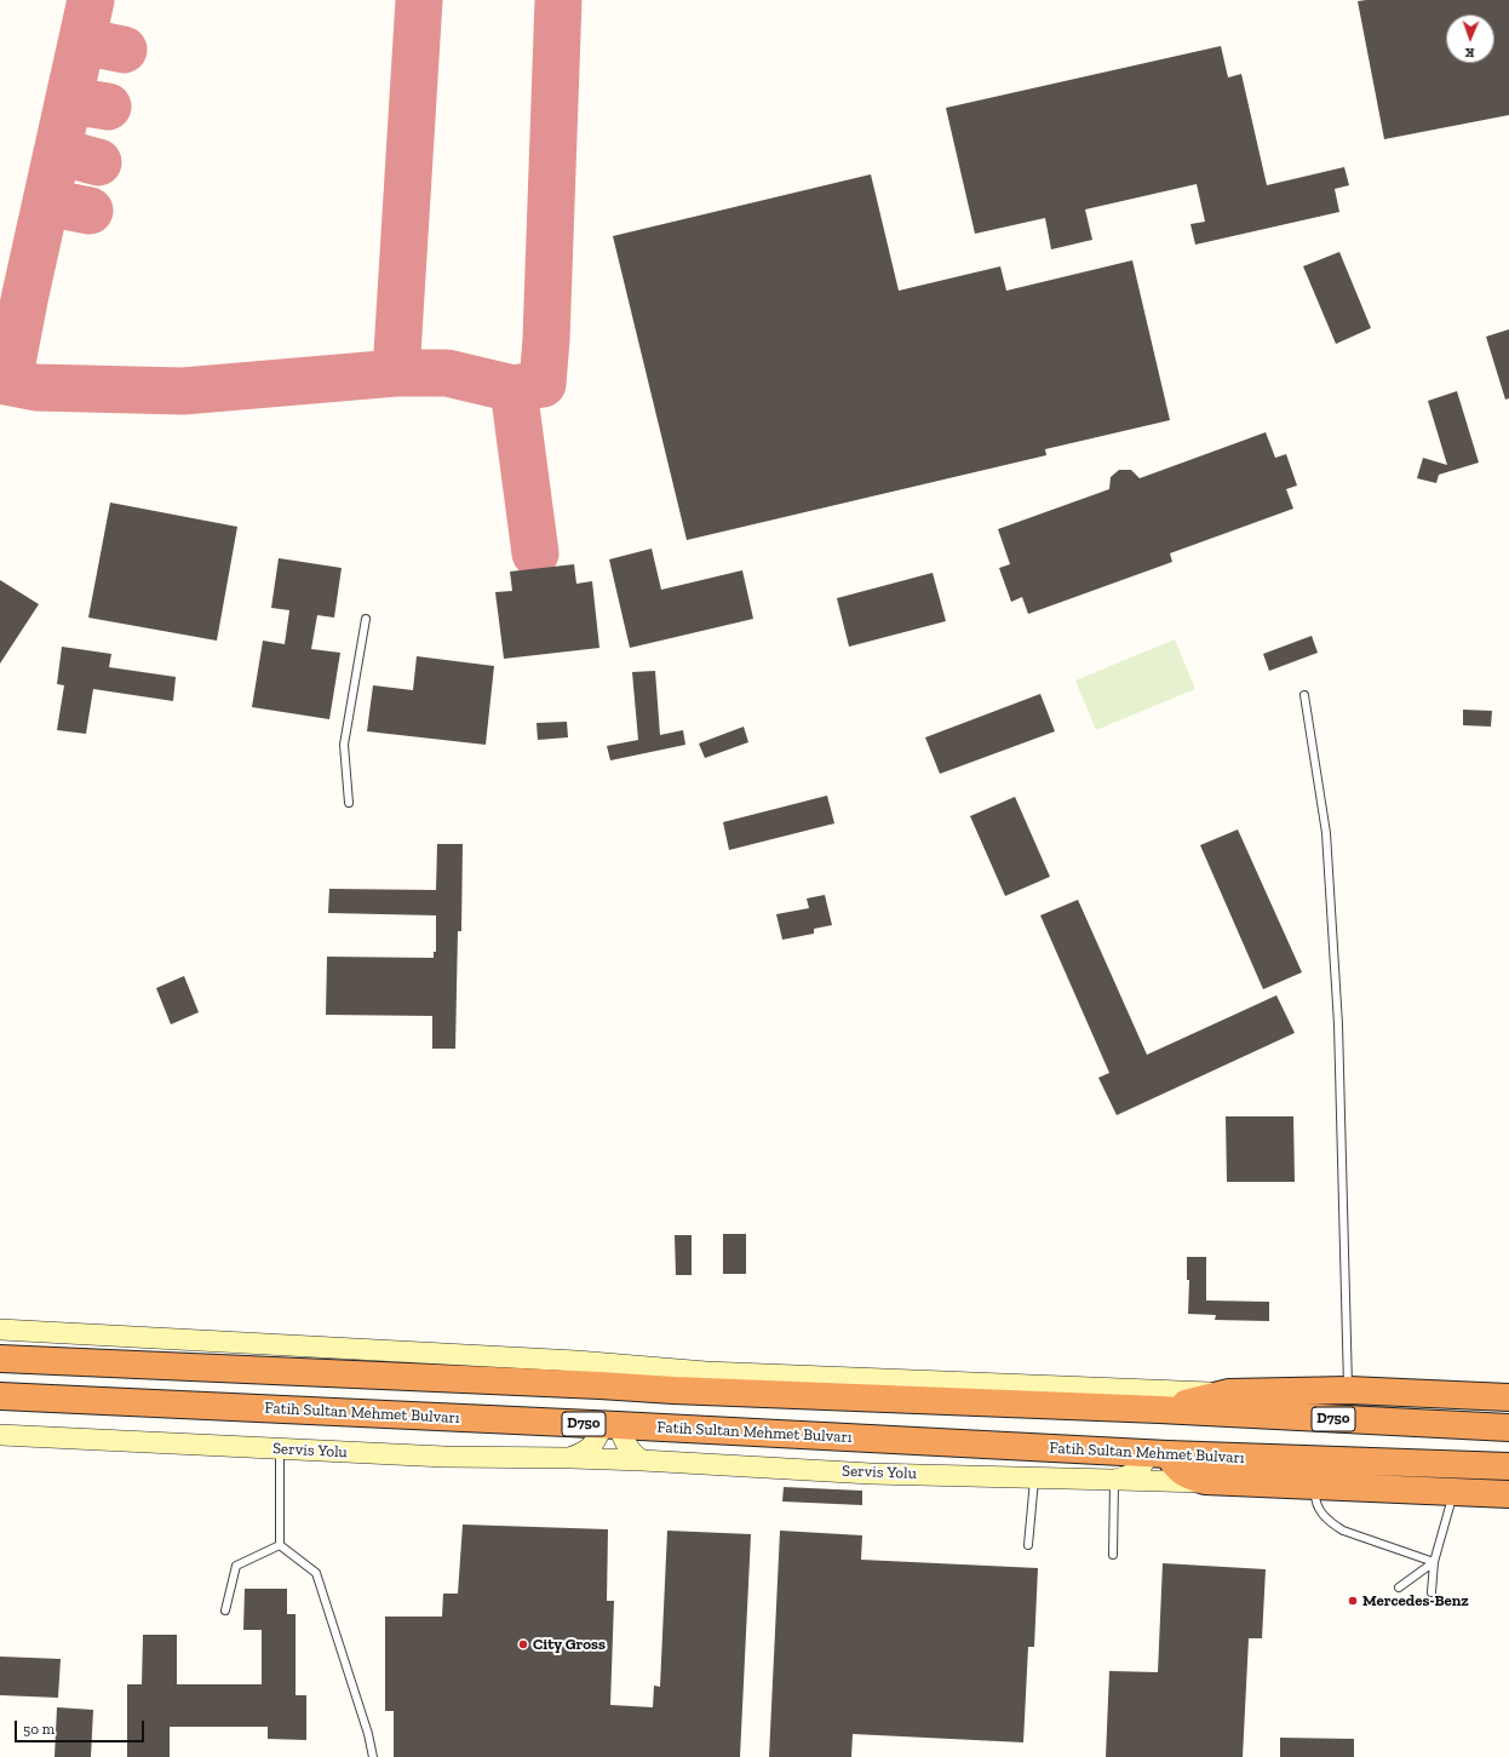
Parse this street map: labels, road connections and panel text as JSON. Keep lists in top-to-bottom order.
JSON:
{
  "streets": {
    "highway": ["Fatih Sultan Mehmet Bulvarı", "D750"],
    "street": ["Servis Yolu"]
  },
  "crossings": [
    ["Fatih Sultan Mehmet Bulvarı", "Servis Yolu"]
  ],
  "places": ["Mercedes-Benz", "City Gross"],
  "scale_bar": "50 m",
  "north": "bottom"
}
